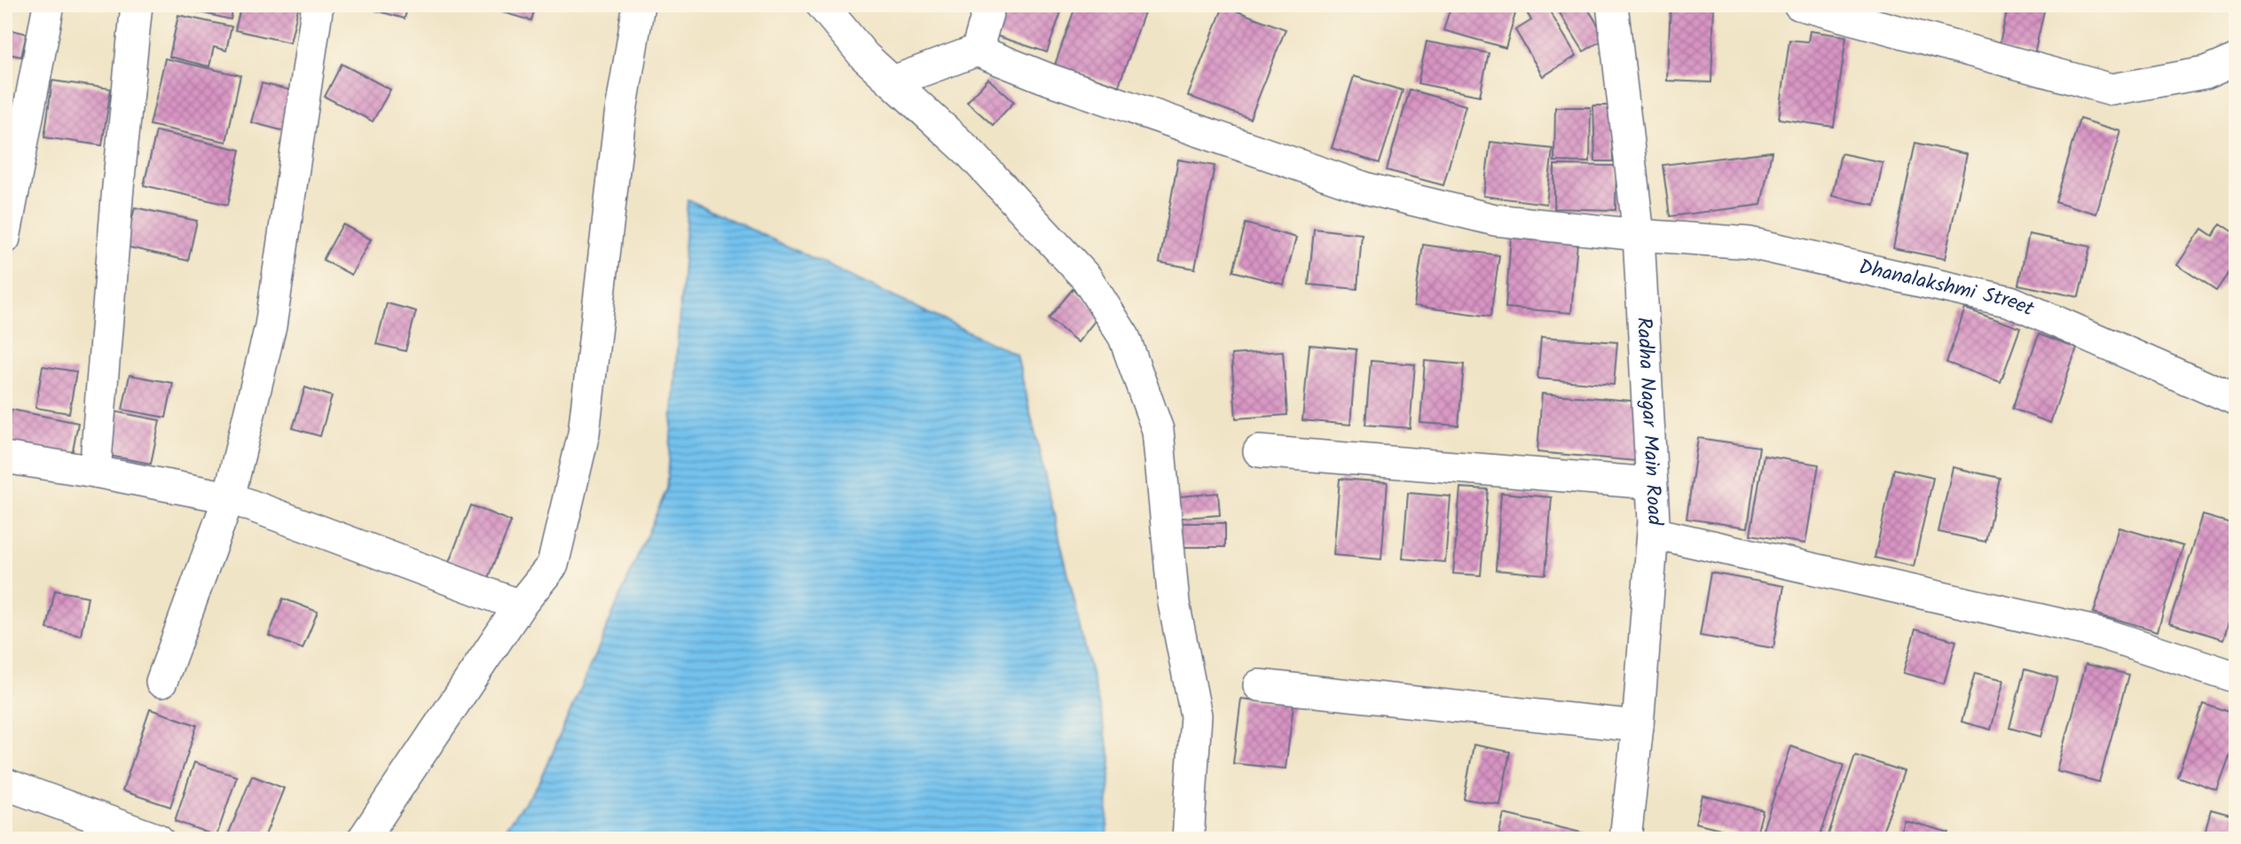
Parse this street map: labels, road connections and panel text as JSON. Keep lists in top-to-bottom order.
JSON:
{
  "streets": {
    "street": ["Dhanalakshmi Street", "Radha Nagar Main Road"]
  },
  "crossings": [
    ["Dhanalakshmi Street", "Radha Nagar Main Road"]
  ]
}
